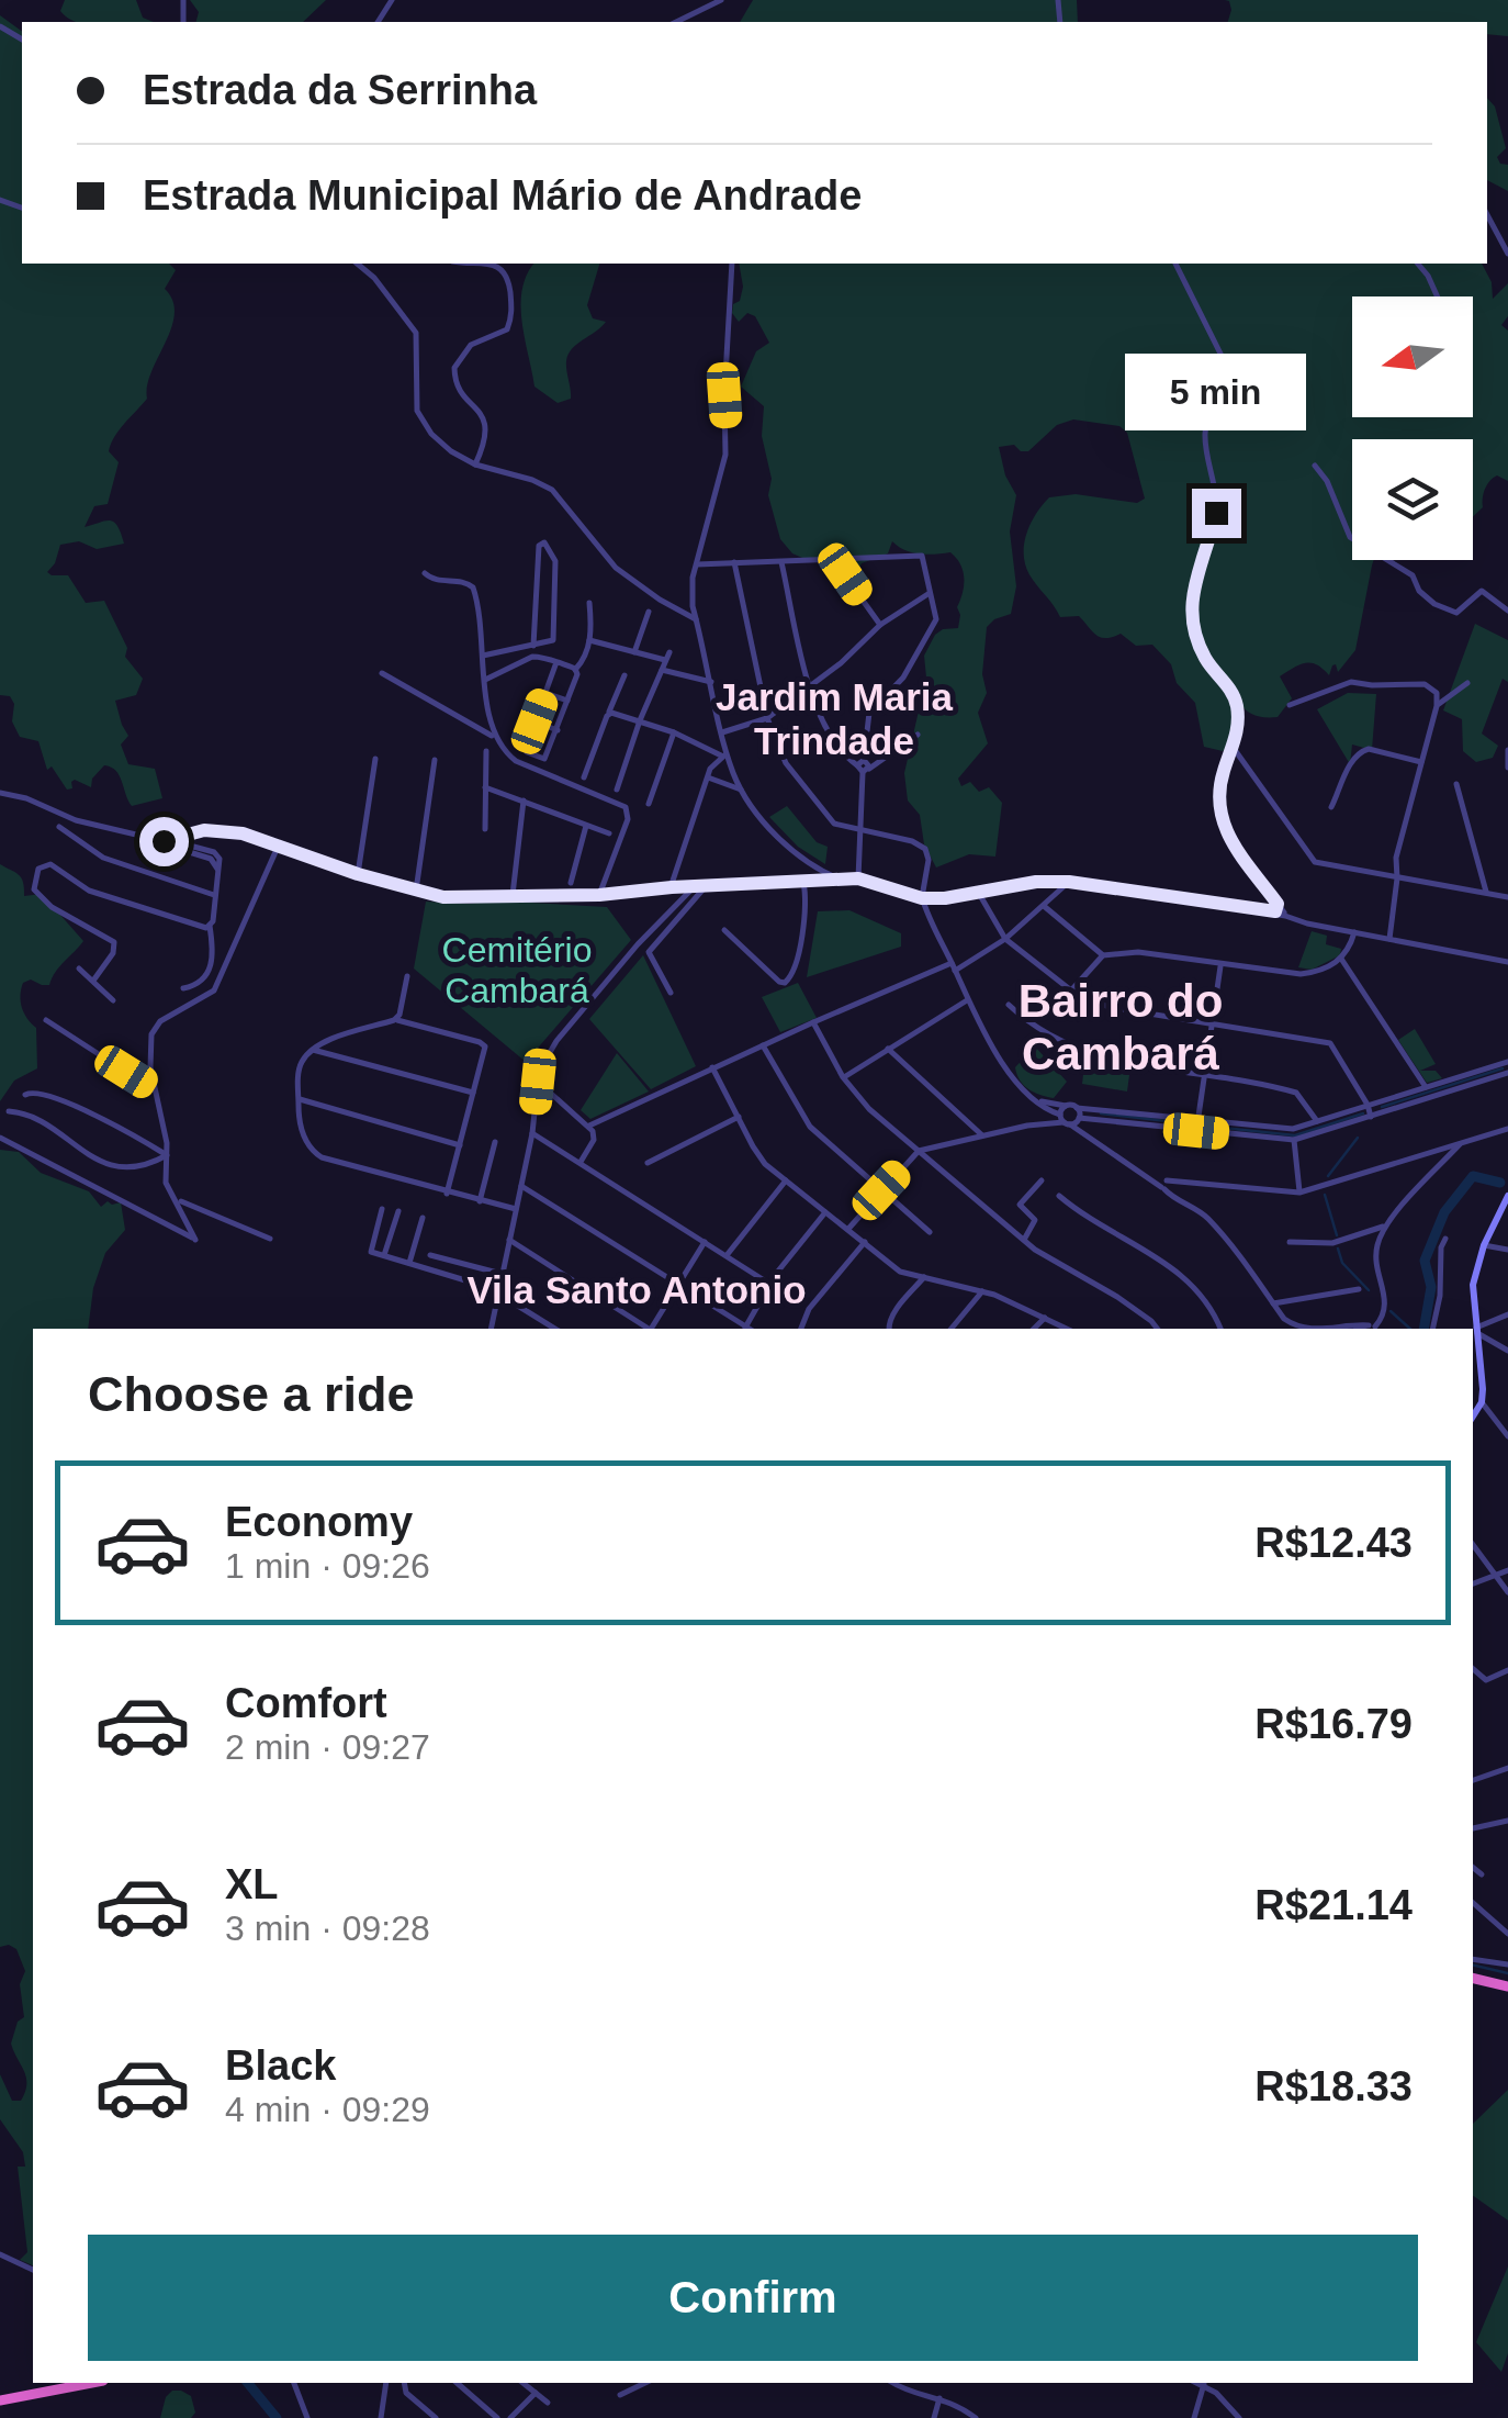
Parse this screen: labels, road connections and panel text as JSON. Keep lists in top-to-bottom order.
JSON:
{
  "districts": ["Jardim Maria Trindade", "Bairro do Cambará", "Vila Santo Antonio"],
  "parks": ["Cemitério Cambará"],
  "north": "left",
  "page": {
    "banner": ["Estrada da Serrinha", "Estrada Municipal Mário de Andrade"],
    "bubble": "5 min",
    "heading": "Choose a ride",
    "list": [
      {
        "name": "Economy",
        "note": "1 min · 09:26",
        "value": "R$12.43"
      },
      {
        "name": "Comfort",
        "note": "2 min · 09:27",
        "value": "R$16.79"
      },
      {
        "name": "XL",
        "note": "3 min · 09:28",
        "value": "R$21.14"
      },
      {
        "name": "Black",
        "note": "4 min · 09:29",
        "value": "R$18.33"
      }
    ],
    "buttons": "Confirm"
  }
}
